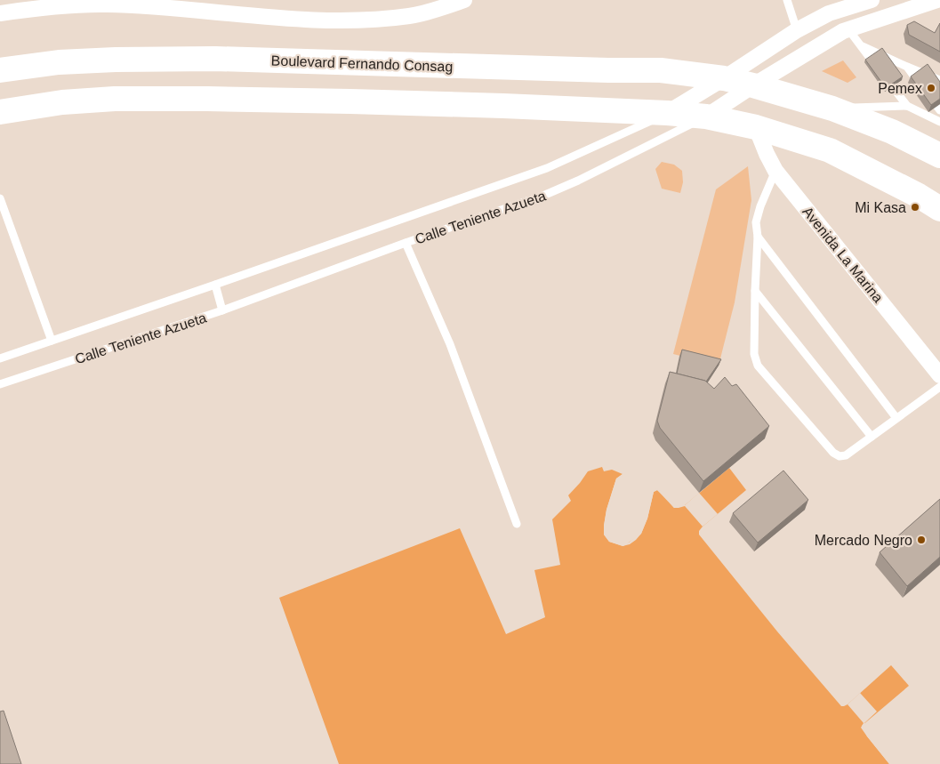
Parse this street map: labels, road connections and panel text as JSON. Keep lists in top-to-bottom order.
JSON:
{
  "streets": {
    "highway": ["Boulevard Fernando Consag"],
    "street": ["Calle Teniente Azueta", "Avenida La Marina"]
  },
  "crossings": [
    ["Boulevard Fernando Consag", "Calle Teniente Azueta"]
  ],
  "places": ["Pemex", "Mi Kasa", "Mercado Negro"]
}
